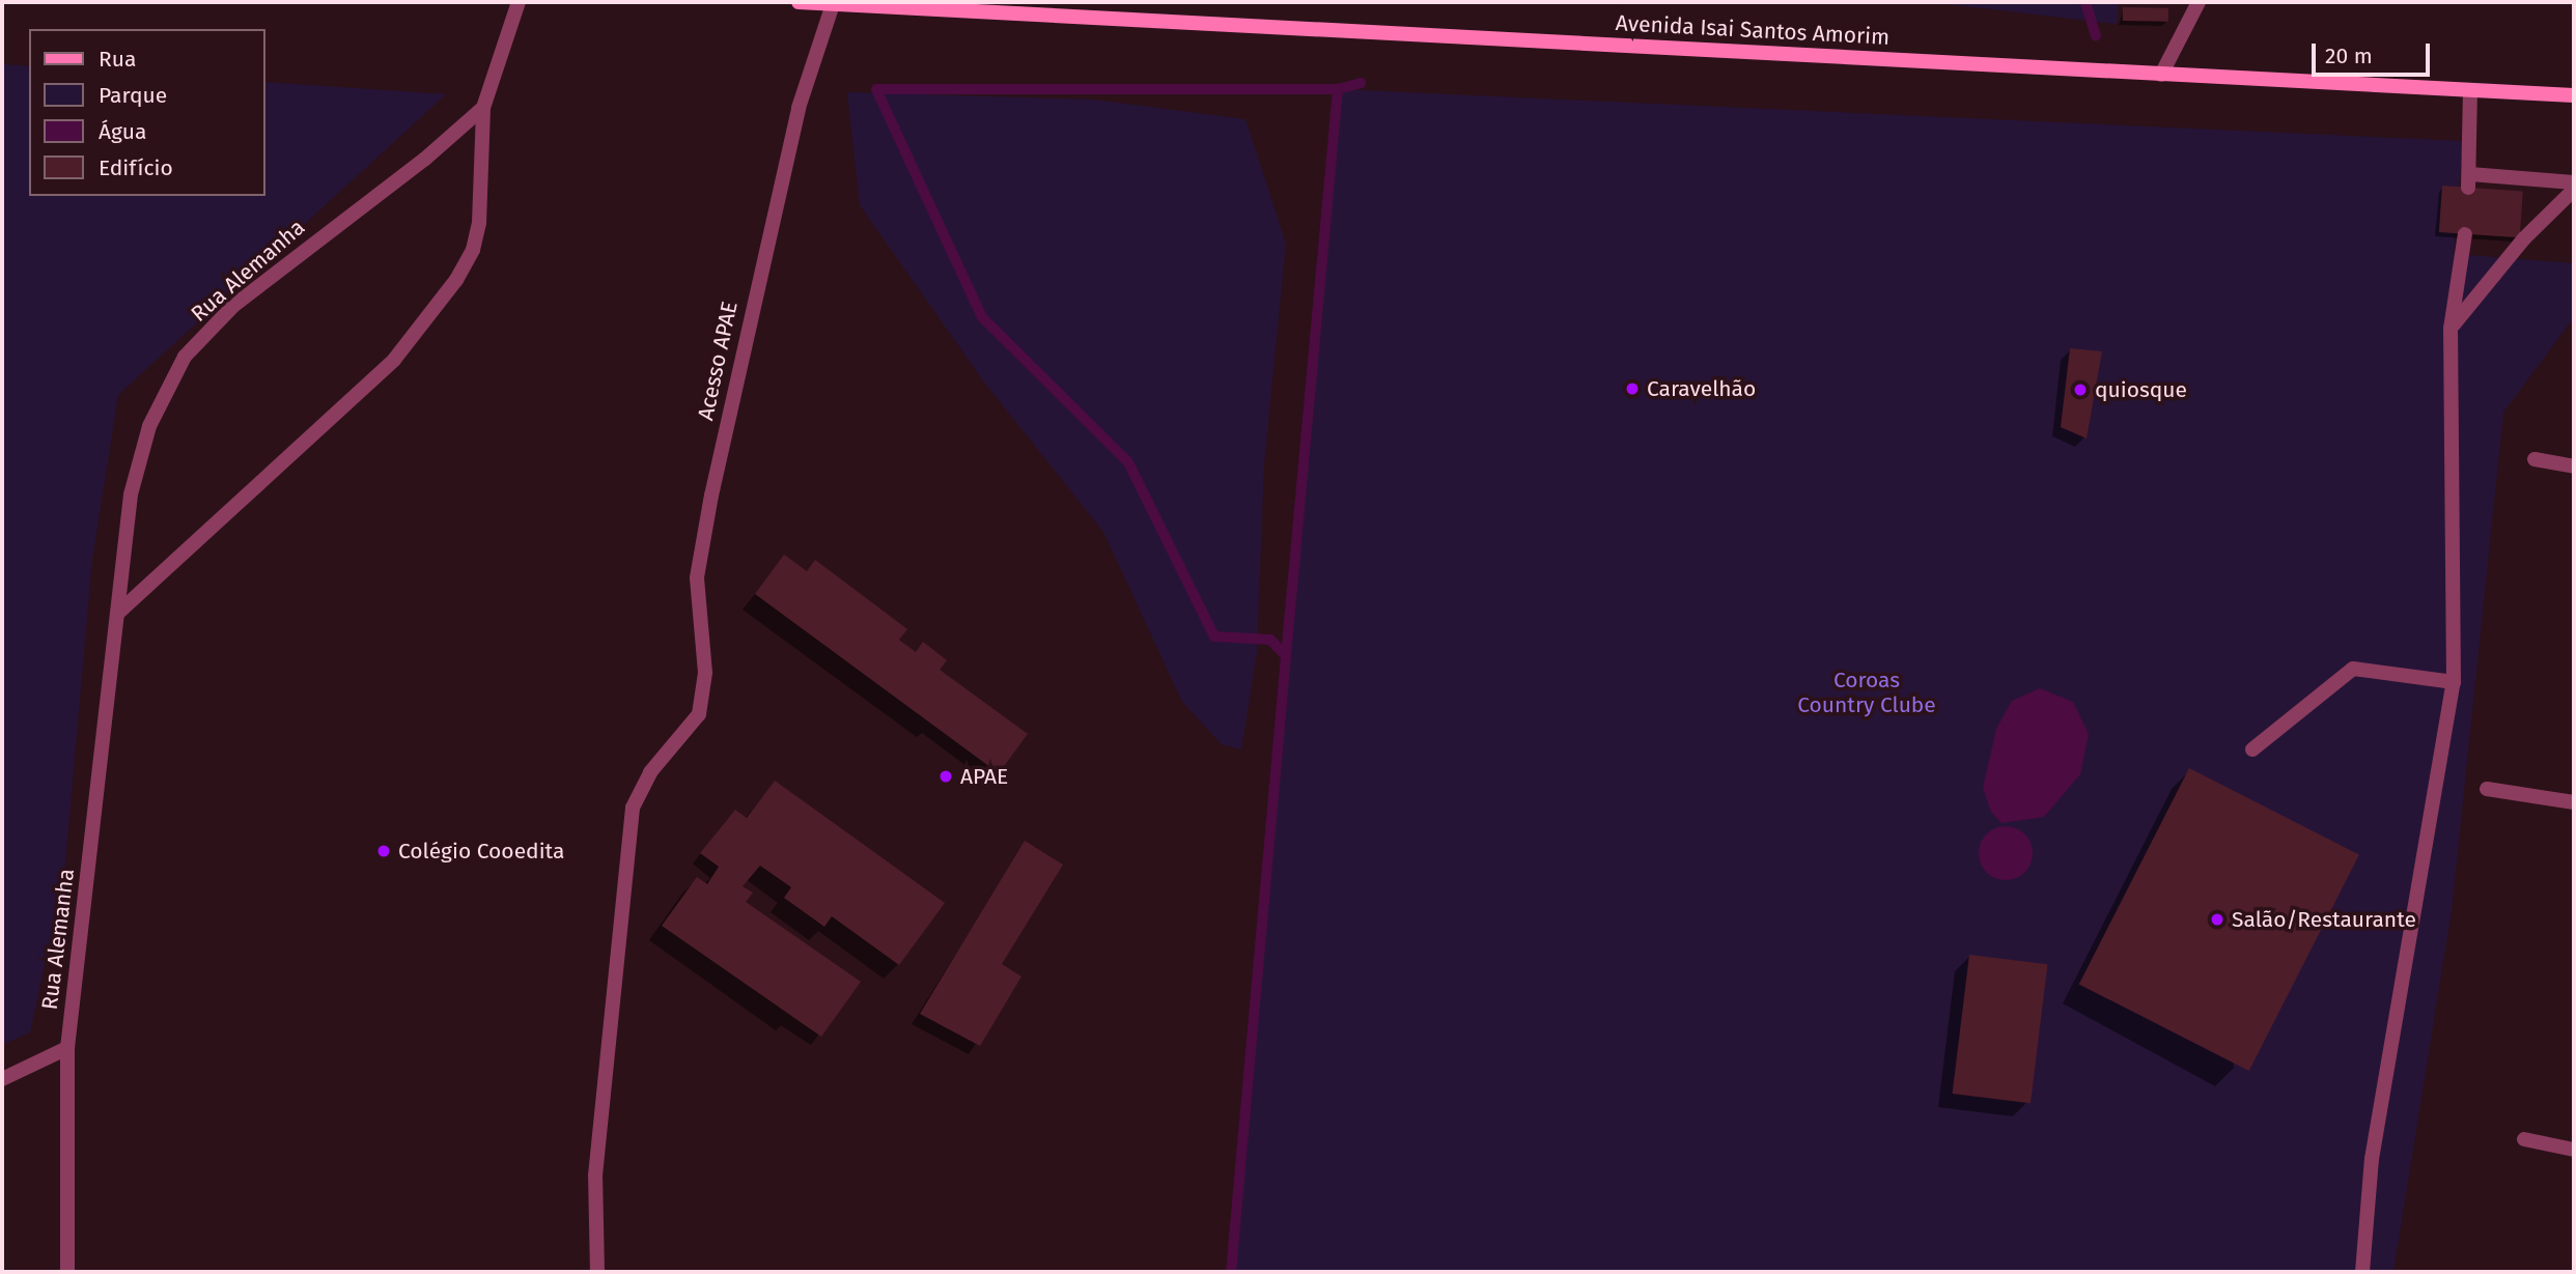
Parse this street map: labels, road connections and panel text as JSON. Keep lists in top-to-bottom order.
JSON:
{
  "streets": {
    "main road": ["Avenida Isai Santos Amorim"],
    "street": ["Rua Alemanha", "Acesso APAE"]
  },
  "crossings": [
    ["Avenida Isai Santos Amorim", "Acesso APAE"]
  ],
  "parks": ["Coroas Country Clube"],
  "places": [
    "Caravelhão",
    "quiosque",
    "APAE",
    "Colégio Cooedita",
    "Salão/Restaurante"
  ],
  "legend": [
    "Rua",
    "Parque",
    "Água",
    "Edifício"
  ],
  "scale_bar": "20 m"
}
